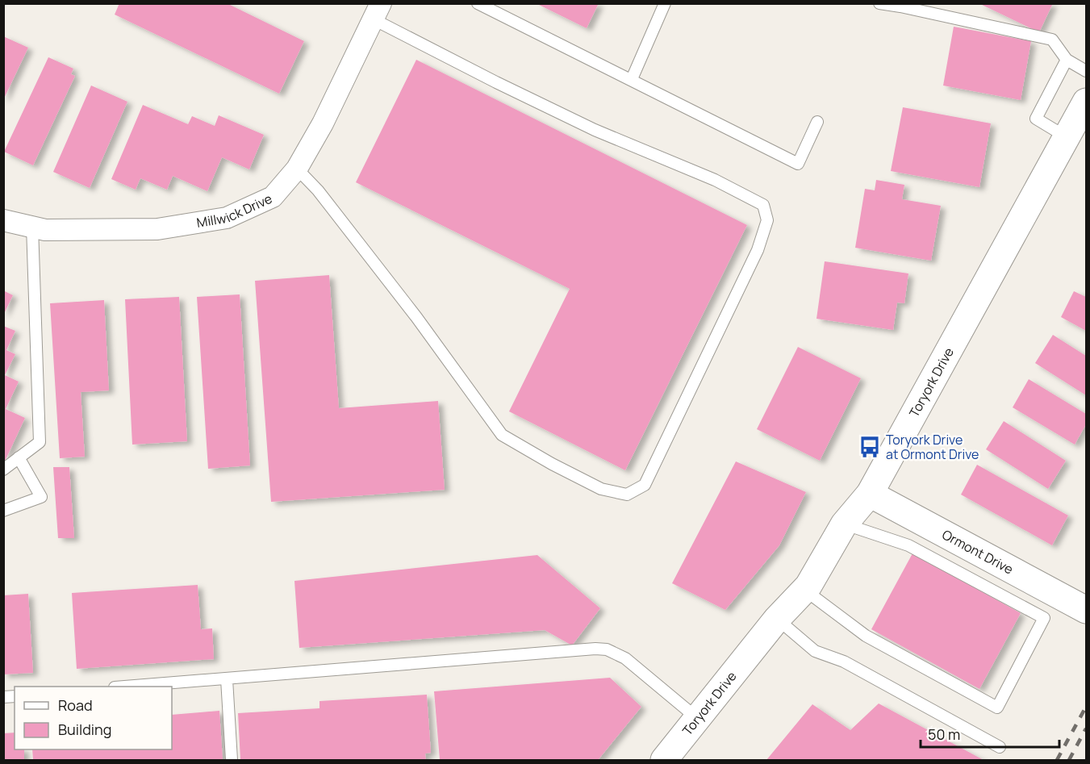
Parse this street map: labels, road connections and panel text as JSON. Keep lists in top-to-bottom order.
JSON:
{
  "streets": {
    "street": ["Millwick Drive", "Toryork Drive", "Ormont Drive"]
  },
  "crossings": [
    ["Toryork Drive", "Ormont Drive"]
  ],
  "places": {
    "bus stop": ["Toryork Drive at Ormont Drive"]
  },
  "legend": ["Road", "Building"],
  "scale_bar": "50 m"
}
